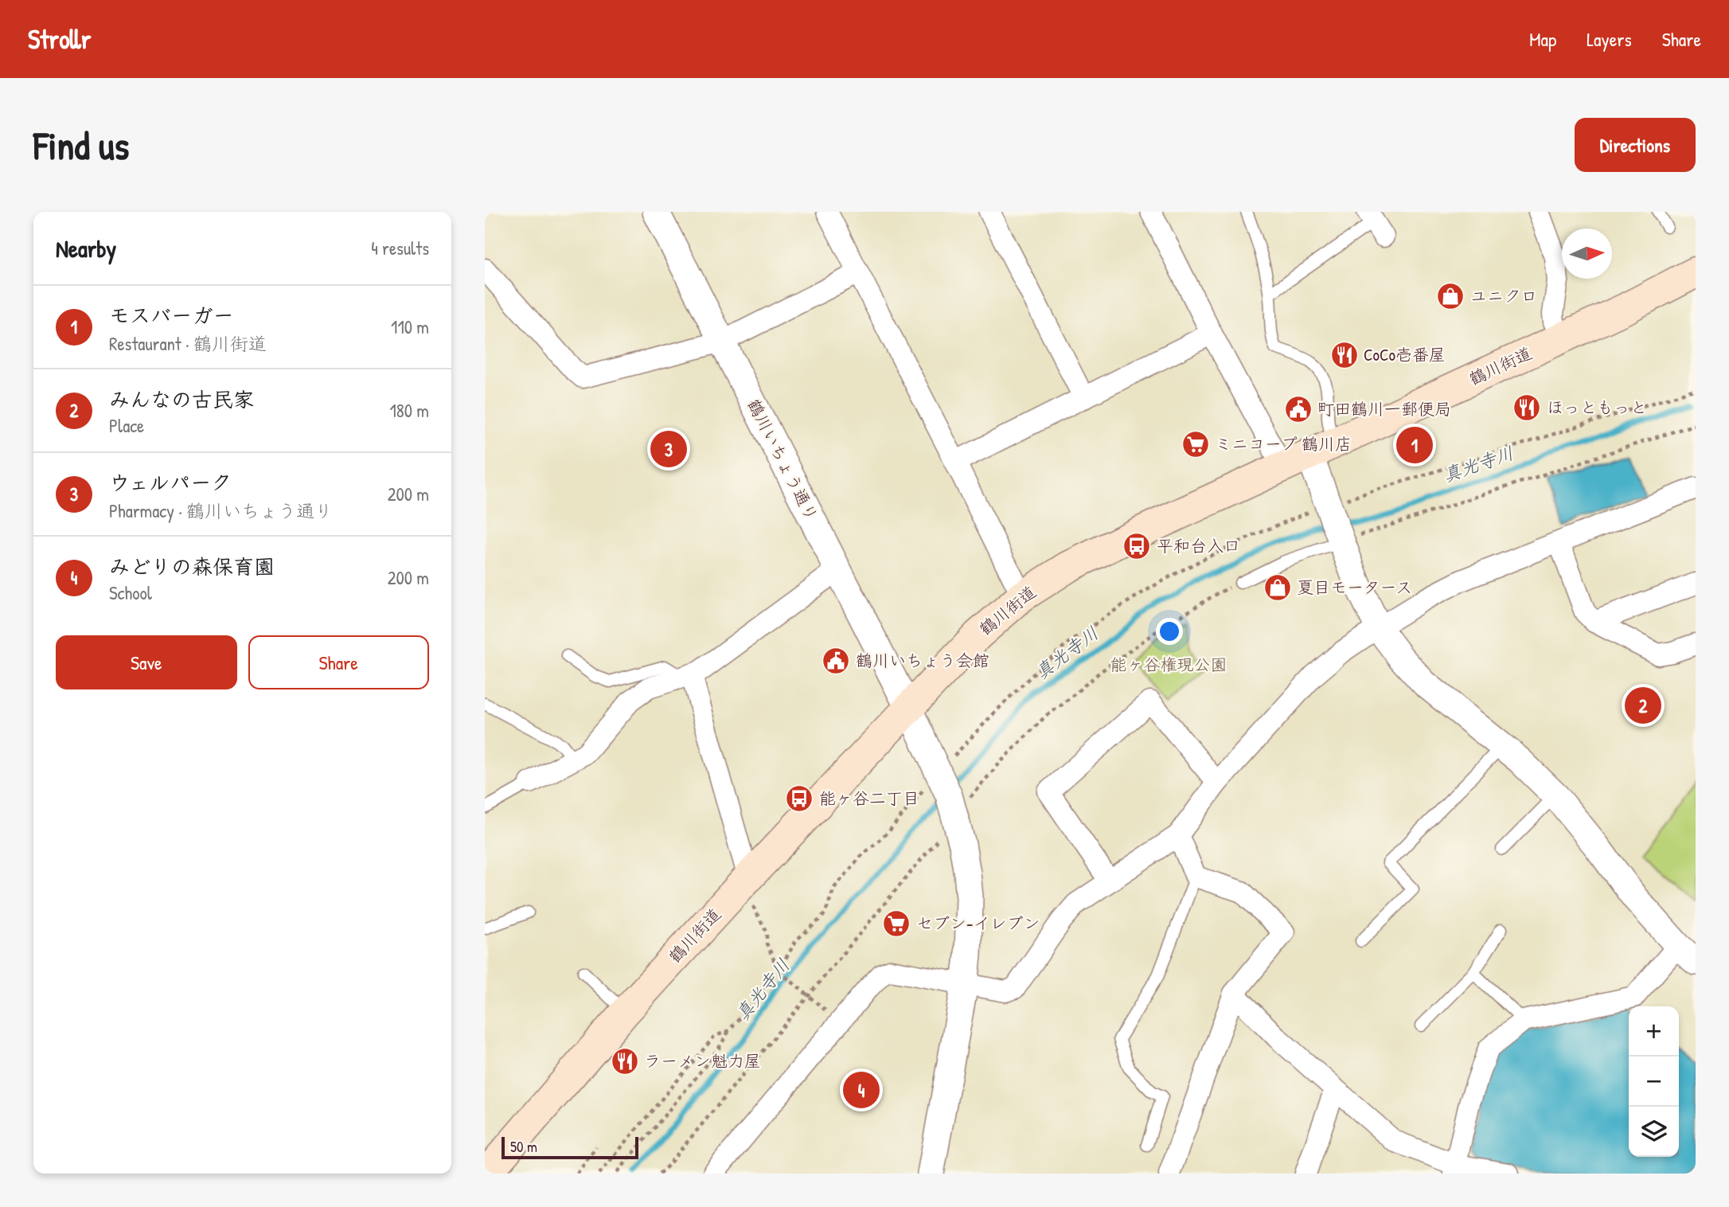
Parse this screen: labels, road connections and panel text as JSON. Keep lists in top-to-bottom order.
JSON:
{
  "streets": {
    "main road": ["鶴川街道"],
    "street": ["鶴川いちょう通り"]
  },
  "crossings": [
    ["鶴川街道", "鶴川いちょう通り"]
  ],
  "water": ["真光寺川"],
  "parks": ["能ヶ谷権現公園"],
  "places": {
    "shop": ["ユニクロ", "夏目モータース"],
    "restaurant": ["CoCo壱番屋", "ほっともっと", "ラーメン魁力屋"],
    "public building": ["町田鶴川一郵便局", "鶴川いちょう会館"],
    "supermarket": ["ミニコープ 鶴川店", "セブン-イレブン"],
    "bus stop": ["平和台入口", "能ヶ谷二丁目"]
  },
  "scale_bar": "50 m",
  "north": "right",
  "page": {
    "header": "Strollr",
    "nav": ["Map", "Layers", "Share"],
    "buttons": [
      "Directions",
      ["Save", "Share"]
    ],
    "title": "Find us",
    "heading": ["Nearby", "4 results"],
    "list": [
      {
        "mark": "1",
        "name": "モスバーガー",
        "note": "Restaurant · 鶴川街道",
        "value": "110 m"
      },
      {
        "mark": "2",
        "name": "みんなの古民家",
        "note": "Place",
        "value": "180 m"
      },
      {
        "mark": "3",
        "name": "ウェルパーク",
        "note": "Pharmacy · 鶴川いちょう通り",
        "value": "200 m"
      },
      {
        "mark": "4",
        "name": "みどりの森保育園",
        "note": "School",
        "value": "200 m"
      }
    ],
    "pins": [
      "1",
      "3",
      "2",
      "4"
    ],
    "map_buttons": ["+", "−"],
    "scale": "50 m"
  }
}
